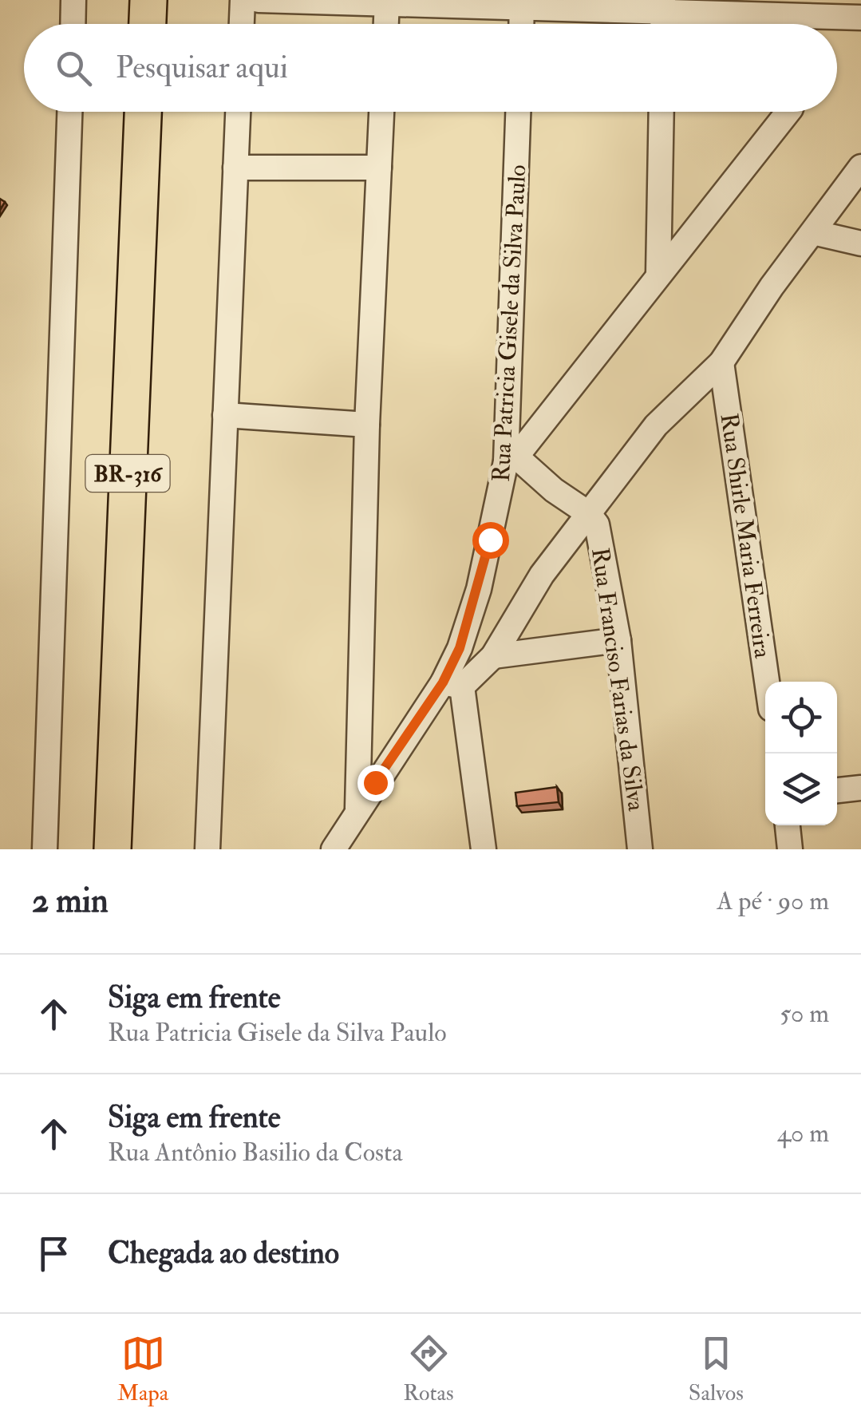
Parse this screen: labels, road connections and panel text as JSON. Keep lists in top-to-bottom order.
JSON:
{
  "streets": {
    "highway": ["BR-316"],
    "street": ["Rua Patricia Gisele da Silva Paulo", "Rua Shirle Maria Ferreira", "Rua Franciso Farias da Silva"]
  },
  "page": {
    "search": "Pesquisar aqui",
    "heading": ["2 min", "A pé · 90 m"],
    "list": [
      ["Siga em frente", "Rua Patricia Gisele da Silva Paulo", "50 m"],
      ["Siga em frente", "Rua Antônio Basilio da Costa", "40 m"],
      "Chegada ao destino"
    ],
    "nav": ["Mapa", "Rotas", "Salvos"]
  }
}
